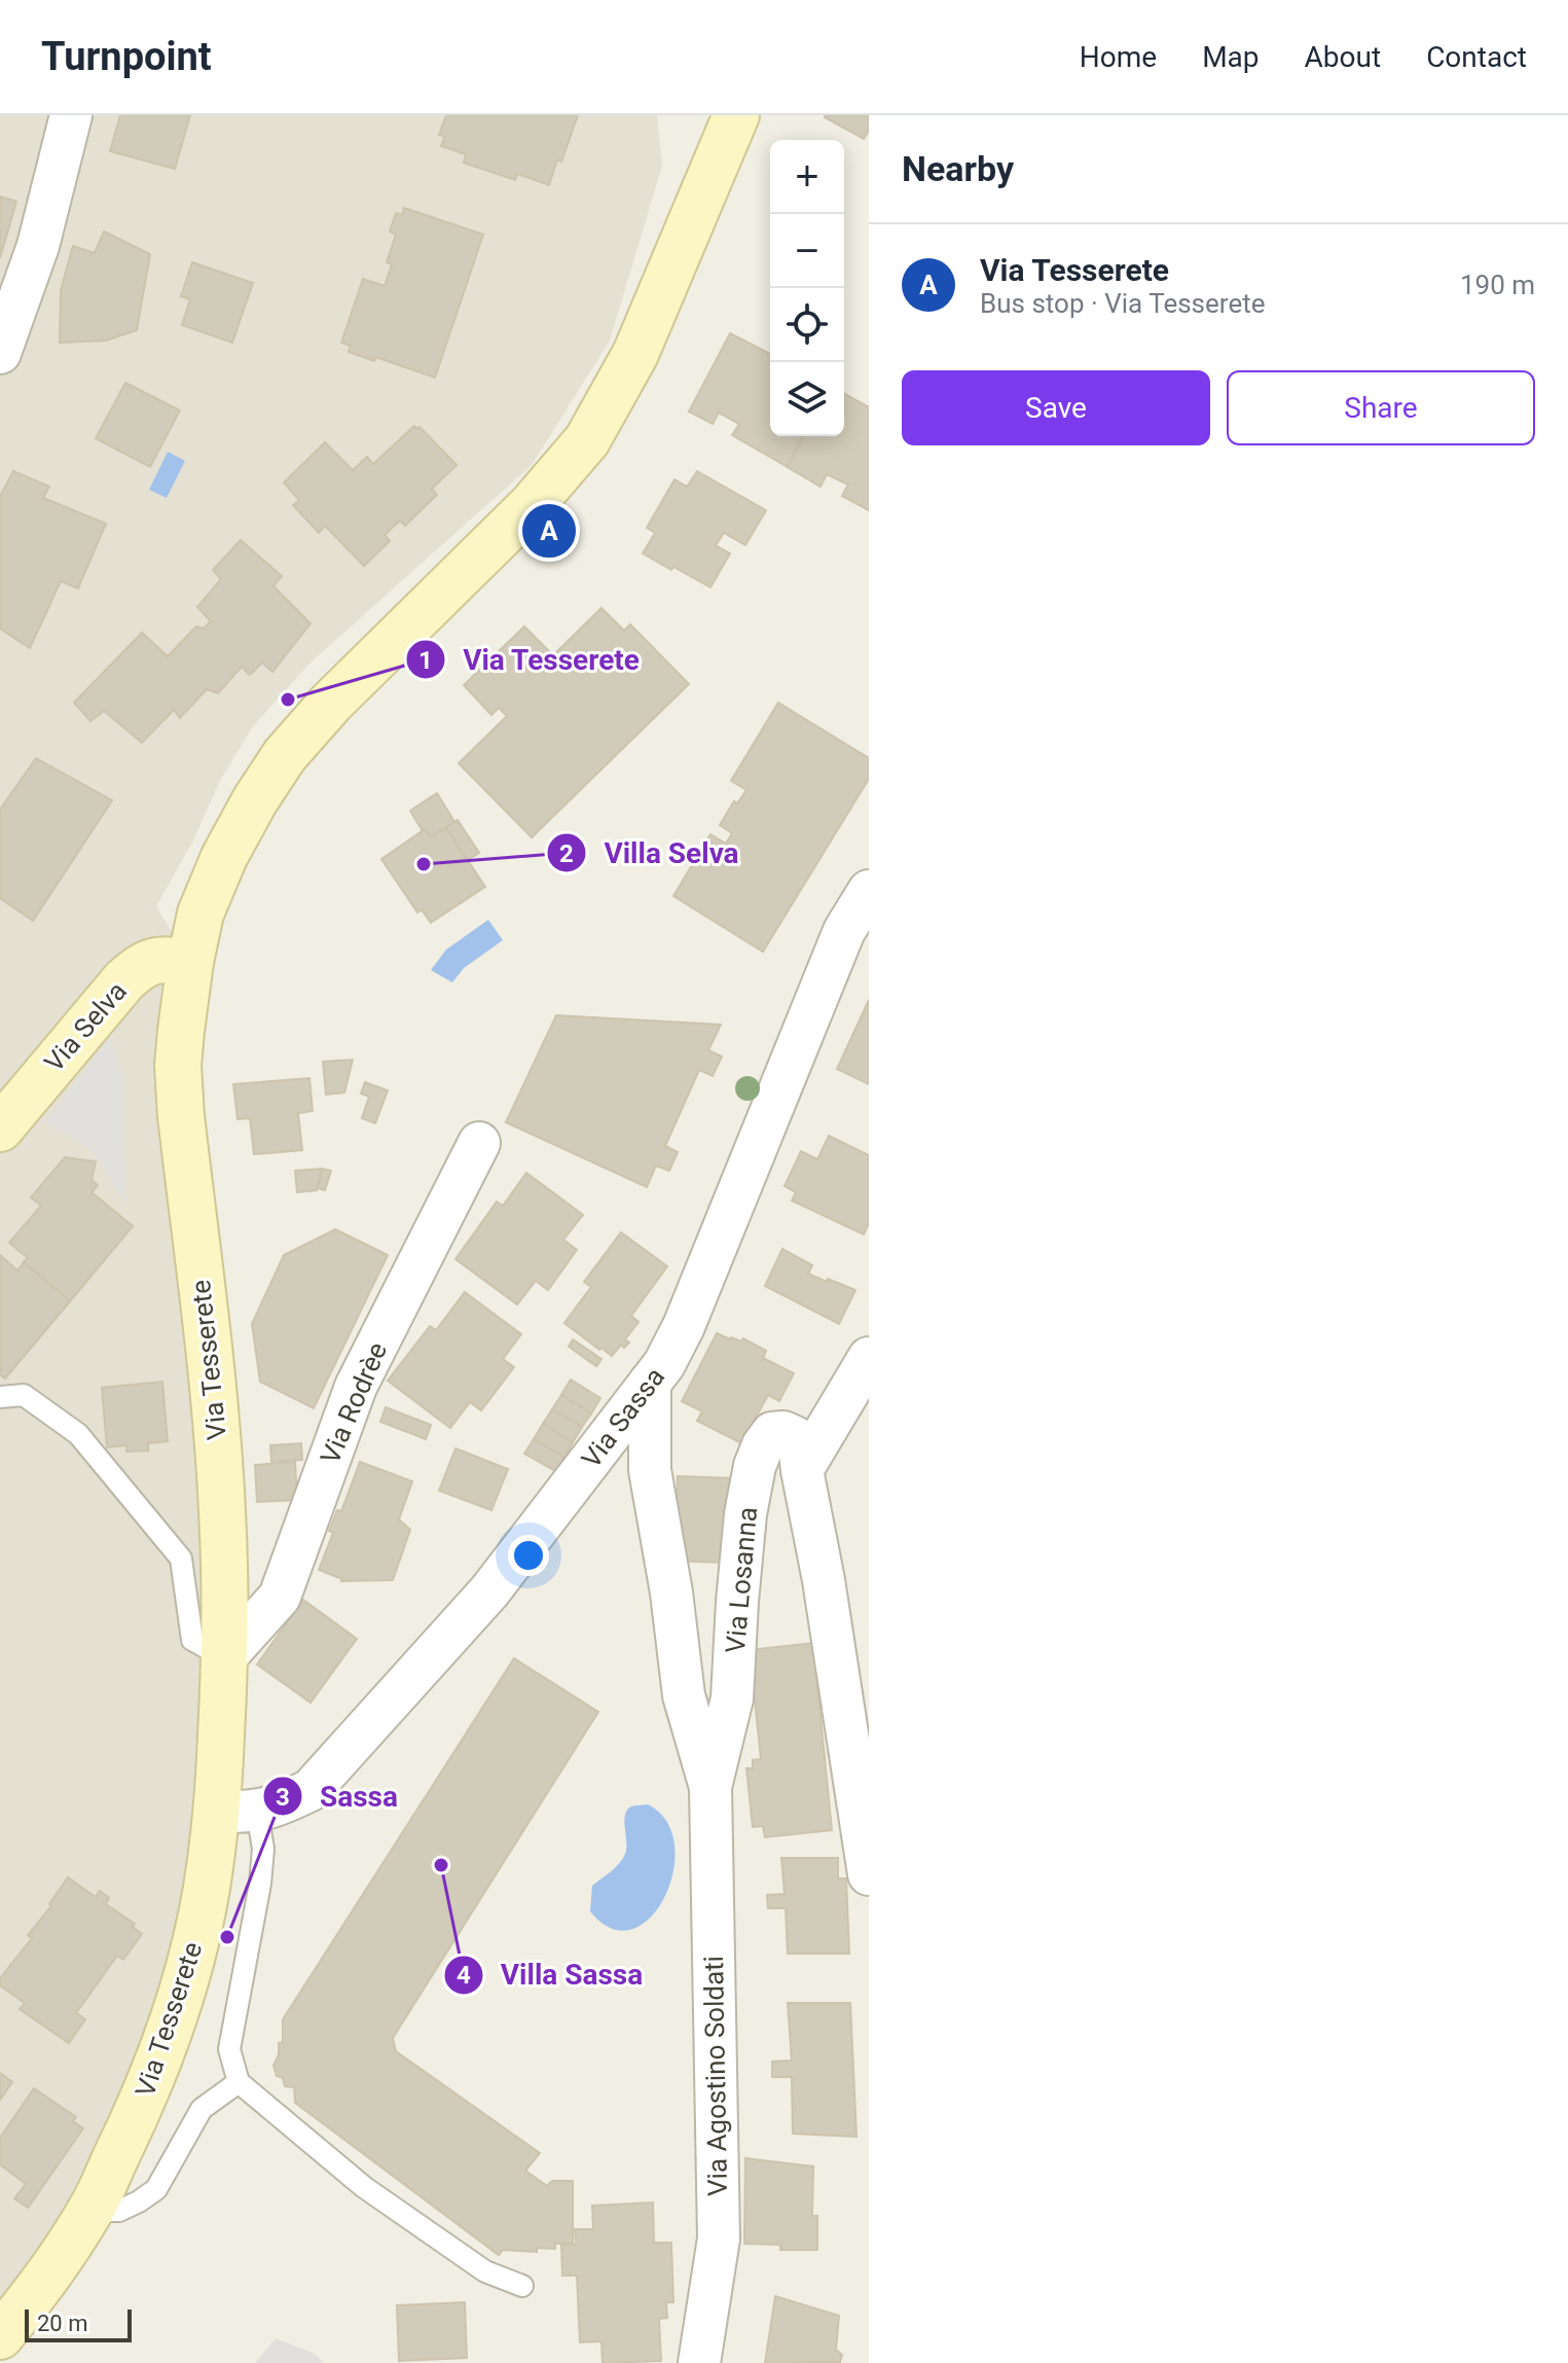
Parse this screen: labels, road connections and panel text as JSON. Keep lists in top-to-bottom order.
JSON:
{
  "streets": {
    "main road": ["Via Selva", "Via Tesserete"],
    "street": [
      "Via Rodrèe",
      "Via Sassa",
      "Via Losanna",
      "Via Agostino Soldati"
    ]
  },
  "crossings": [
    ["Via Selva", "Via Tesserete"],
    ["Via Tesserete", "Via Rodrèe"],
    ["Via Tesserete", "Via Sassa"],
    ["Via Losanna", "Via Agostino Soldati"]
  ],
  "places": [
    "Via Tesserete",
    "Villa Selva",
    "Villa Sassa",
    "Sassa"
  ],
  "scale_bar": "20 m",
  "page": {
    "header": "Turnpoint",
    "nav": [
      "Home",
      "Map",
      "About",
      "Contact"
    ],
    "heading": "Nearby",
    "map_buttons": ["+", "−"],
    "list": [
      {
        "mark": "A",
        "name": "Via Tesserete",
        "note": "Bus stop · Via Tesserete",
        "value": "190 m"
      }
    ],
    "buttons": ["Save", "Share"],
    "pins": "A",
    "scale": "20 m"
  }
}
